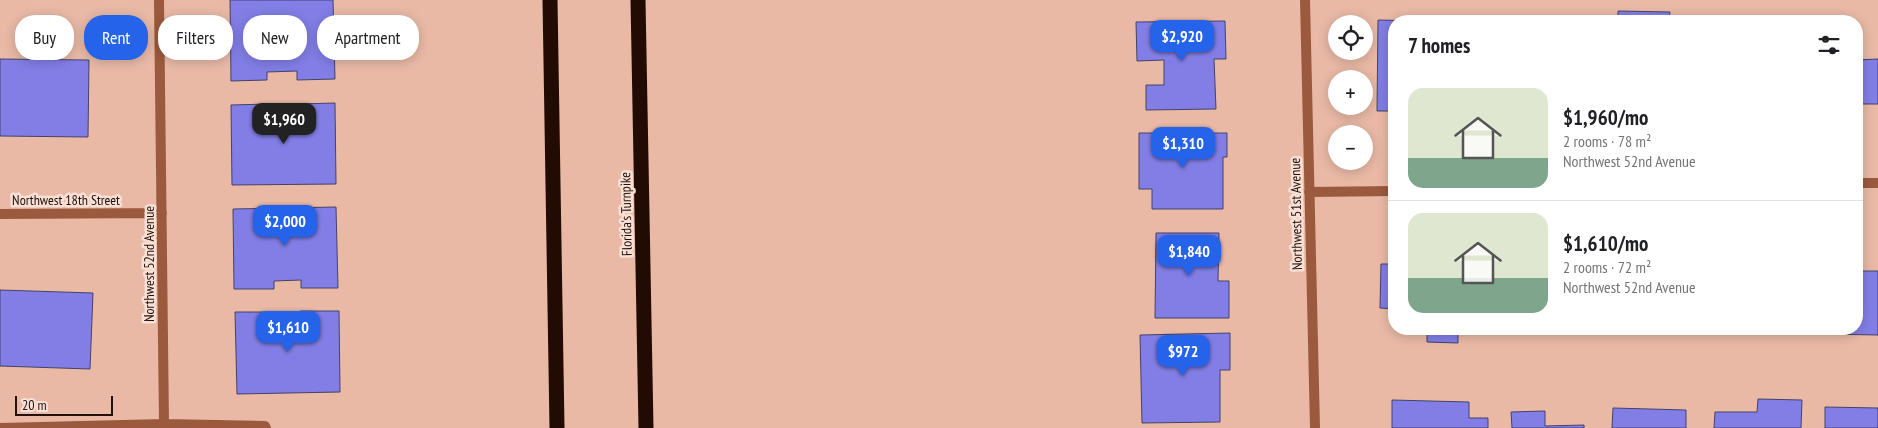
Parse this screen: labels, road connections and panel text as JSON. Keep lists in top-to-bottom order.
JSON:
{
  "streets": {
    "highway": ["Florida's Turnpike"],
    "street": ["Northwest 18th Street", "Northwest 51st Avenue", "Northwest 52nd Avenue"]
  },
  "crossings": [
    ["Northwest 18th Street", "Northwest 52nd Avenue"]
  ],
  "scale_bar": "20 m",
  "page": {
    "map_buttons": ["+", "−"],
    "chip": [
      "Buy",
      "Rent",
      "Filters",
      "New",
      "Apartment"
    ],
    "heading": "7 homes",
    "price": [
      "$2,920",
      "$1,960",
      "$1,310",
      "$2,000",
      "$1,840",
      "$1,610",
      "$972"
    ],
    "list": [
      {
        "name": "$1,960/mo",
        "note": "2 rooms · 78 m² · Northwest 52nd Avenue"
      },
      {
        "name": "$1,610/mo",
        "note": "2 rooms · 72 m² · Northwest 52nd Avenue"
      }
    ],
    "scale": "20 m"
  }
}
